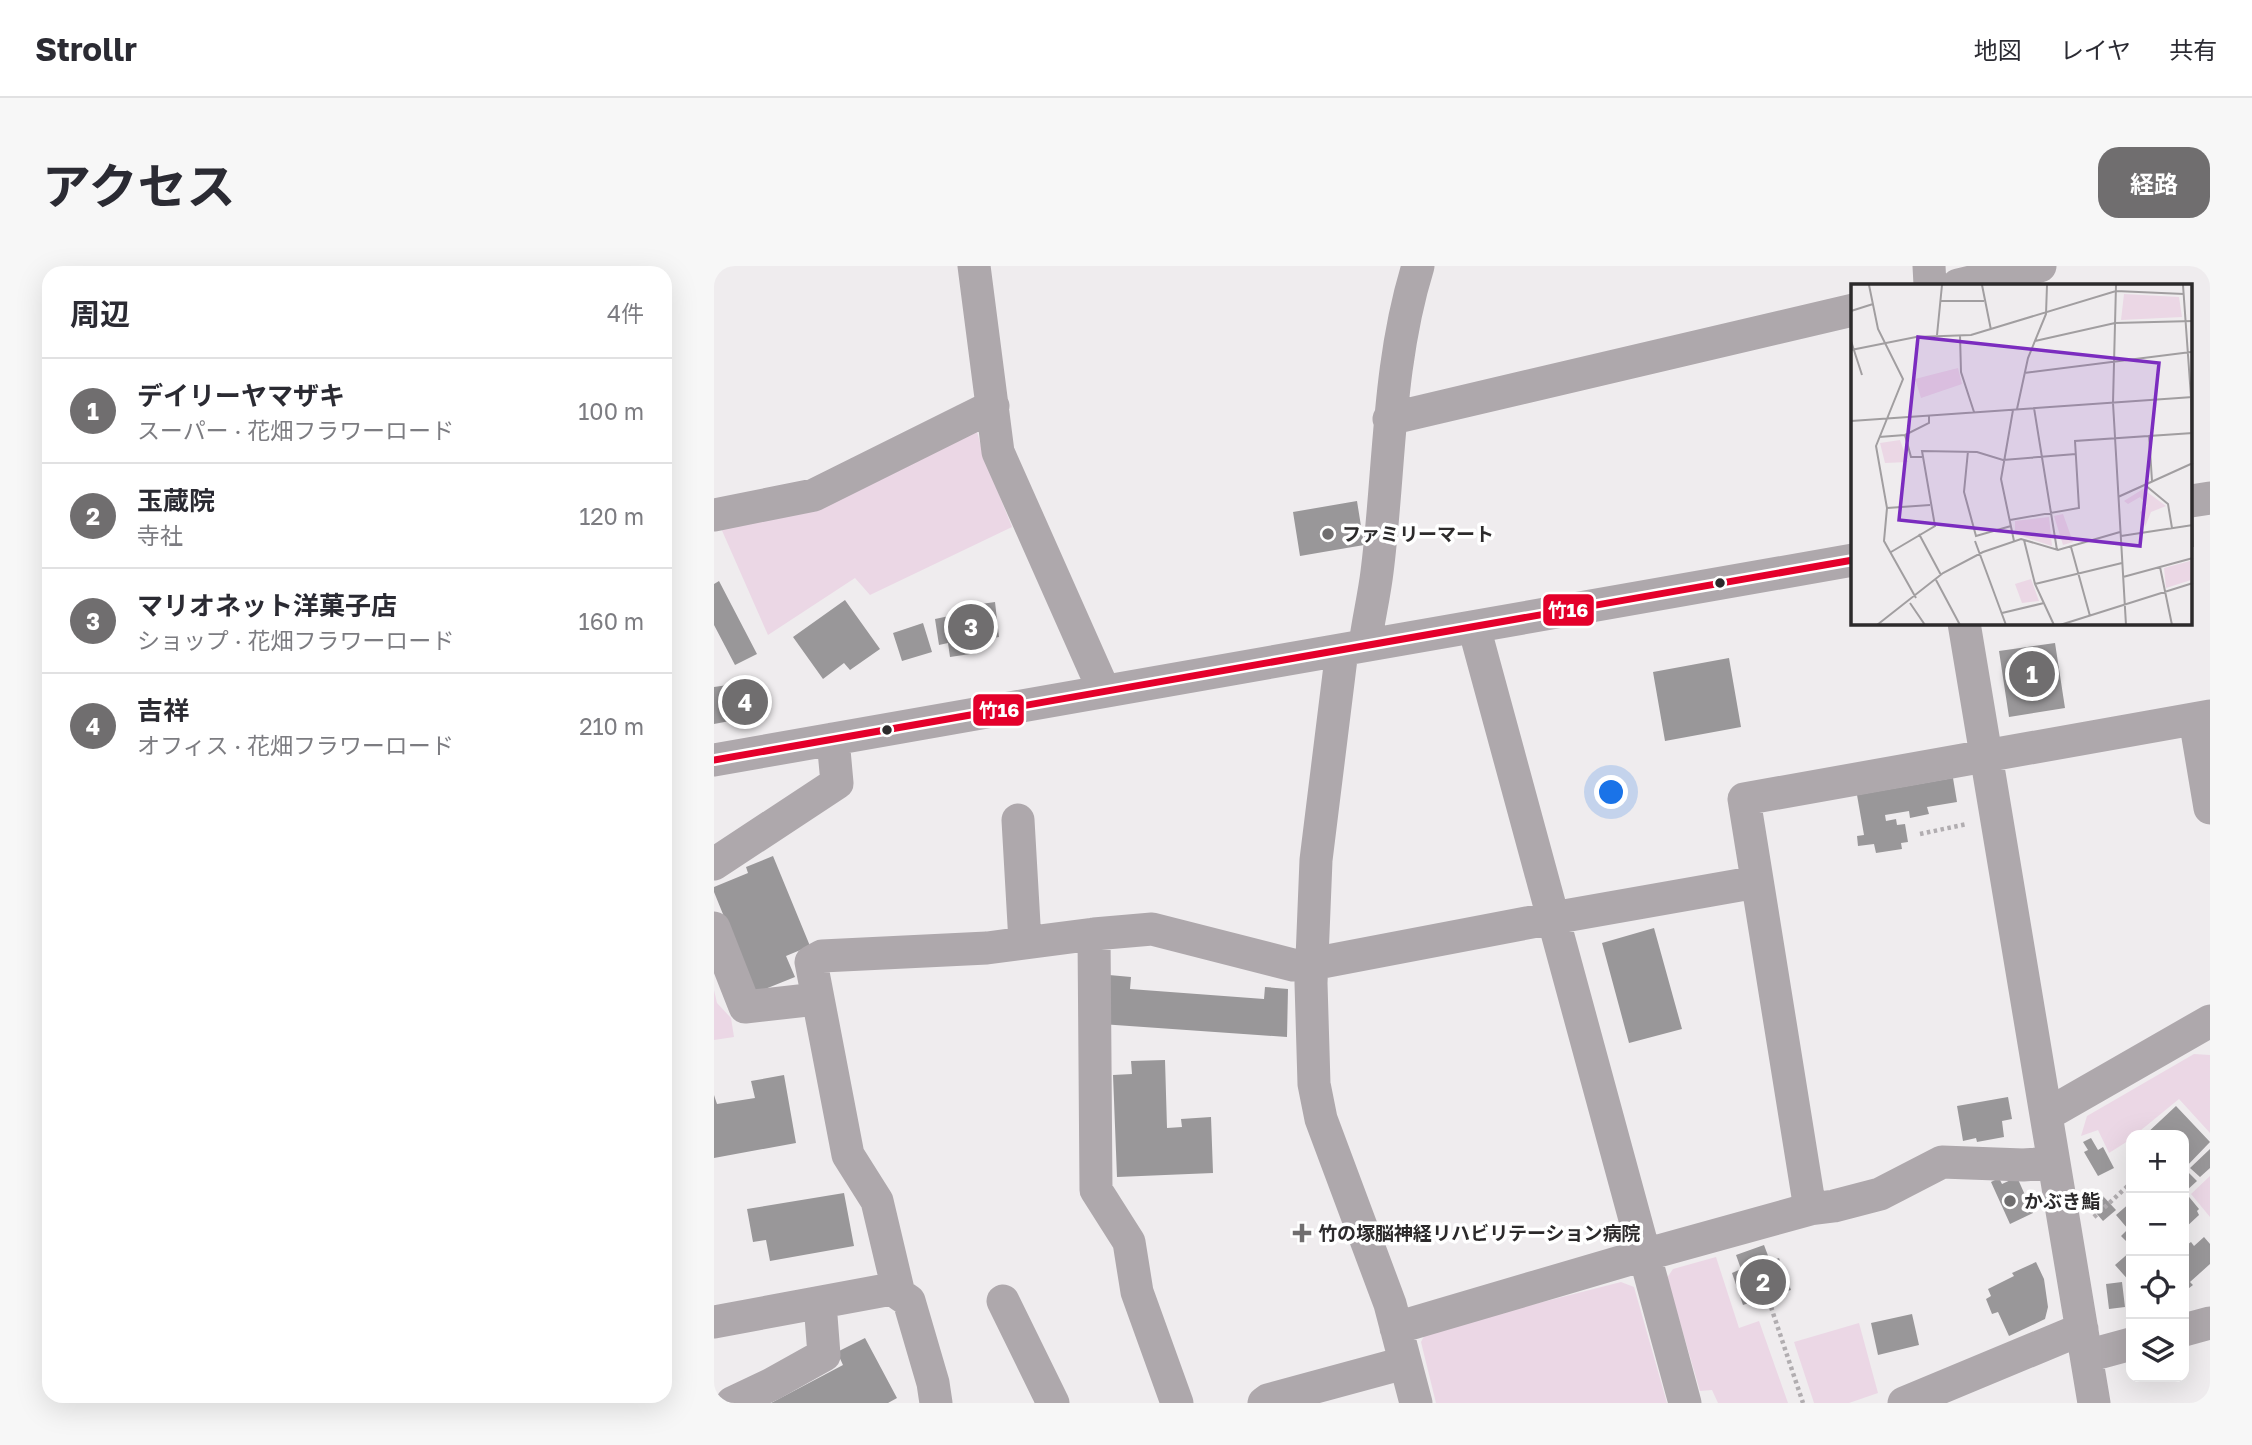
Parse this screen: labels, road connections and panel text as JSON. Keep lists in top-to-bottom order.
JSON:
{
  "places": {
    "other": ["ファミリーマート", "かぶき鮨"],
    "health": ["竹の塚脳神経リハビリテーション病院"]
  },
  "lines": ["transit line 竹16"],
  "page": {
    "header": "Strollr",
    "nav": ["地図", "レイヤ", "共有"],
    "title": "アクセス",
    "buttons": "経路",
    "heading": ["周辺", "4件"],
    "list": [
      {
        "mark": "1",
        "name": "デイリーヤマザキ",
        "note": "スーパー · 花畑フラワーロード",
        "value": "100 m"
      },
      {
        "mark": "2",
        "name": "玉蔵院",
        "note": "寺社",
        "value": "120 m"
      },
      {
        "mark": "3",
        "name": "マリオネット洋菓子店",
        "note": "ショップ · 花畑フラワーロード",
        "value": "160 m"
      },
      {
        "mark": "4",
        "name": "吉祥",
        "note": "オフィス · 花畑フラワーロード",
        "value": "210 m"
      }
    ],
    "pins": [
      "3",
      "1",
      "4",
      "2"
    ],
    "map_buttons": ["+", "−"]
  }
}
